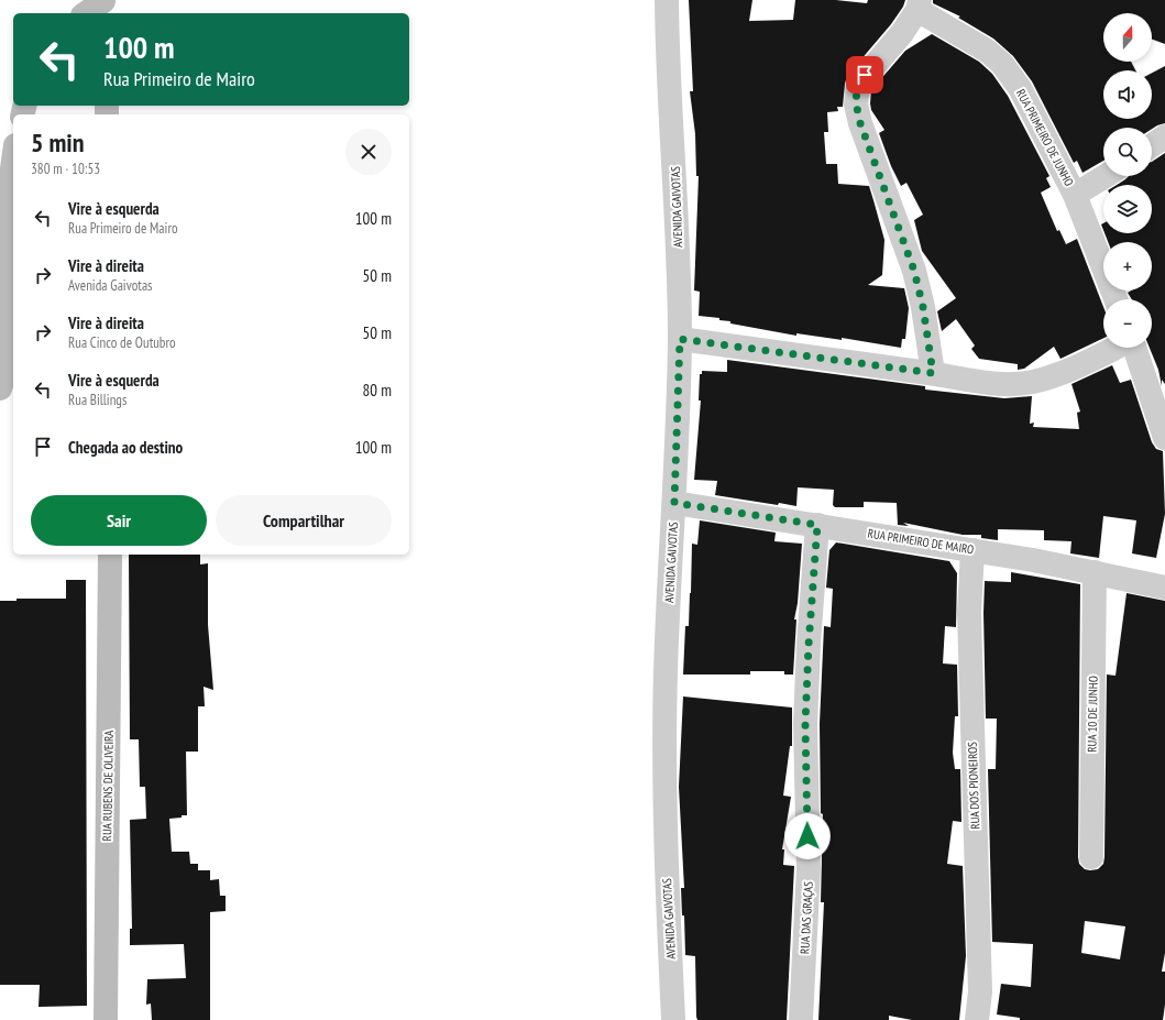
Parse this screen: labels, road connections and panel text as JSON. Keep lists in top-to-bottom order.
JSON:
{
  "streets": {
    "main road": ["RUA RUBENS DE OLIVEIRA"],
    "street": [
      "RUA PRIMEIRO DE JUNHO",
      "AVENIDA GAIVOTAS",
      "RUA PRIMEIRO DE MAIRO",
      "RUA 10 DE JUNHO",
      "RUA DOS PIONEIROS",
      "RUA DAS GRAÇAS"
    ]
  },
  "crossings": [
    ["AVENIDA GAIVOTAS", "RUA PRIMEIRO DE MAIRO"],
    ["RUA PRIMEIRO DE MAIRO", "RUA 10 DE JUNHO"],
    ["RUA PRIMEIRO DE MAIRO", "RUA DOS PIONEIROS"],
    ["RUA PRIMEIRO DE MAIRO", "RUA DAS GRAÇAS"]
  ],
  "north": "top",
  "page": {
    "map_buttons": ["+", "−"],
    "turn": ["100 m", "Rua Primeiro de Mairo"],
    "heading": ["5 min", "380 m · 10:53"],
    "list": [
      {
        "name": "Vire à esquerda",
        "note": "Rua Primeiro de Mairo",
        "value": "100 m"
      },
      {
        "name": "Vire à direita",
        "note": "Avenida Gaivotas",
        "value": "50 m"
      },
      {
        "name": "Vire à direita",
        "note": "Rua Cinco de Outubro",
        "value": "50 m"
      },
      {
        "name": "Vire à esquerda",
        "note": "Rua Billings",
        "value": "80 m"
      },
      {
        "name": "Chegada ao destino",
        "value": "100 m"
      }
    ],
    "buttons": ["Sair", "Compartilhar"]
  }
}
